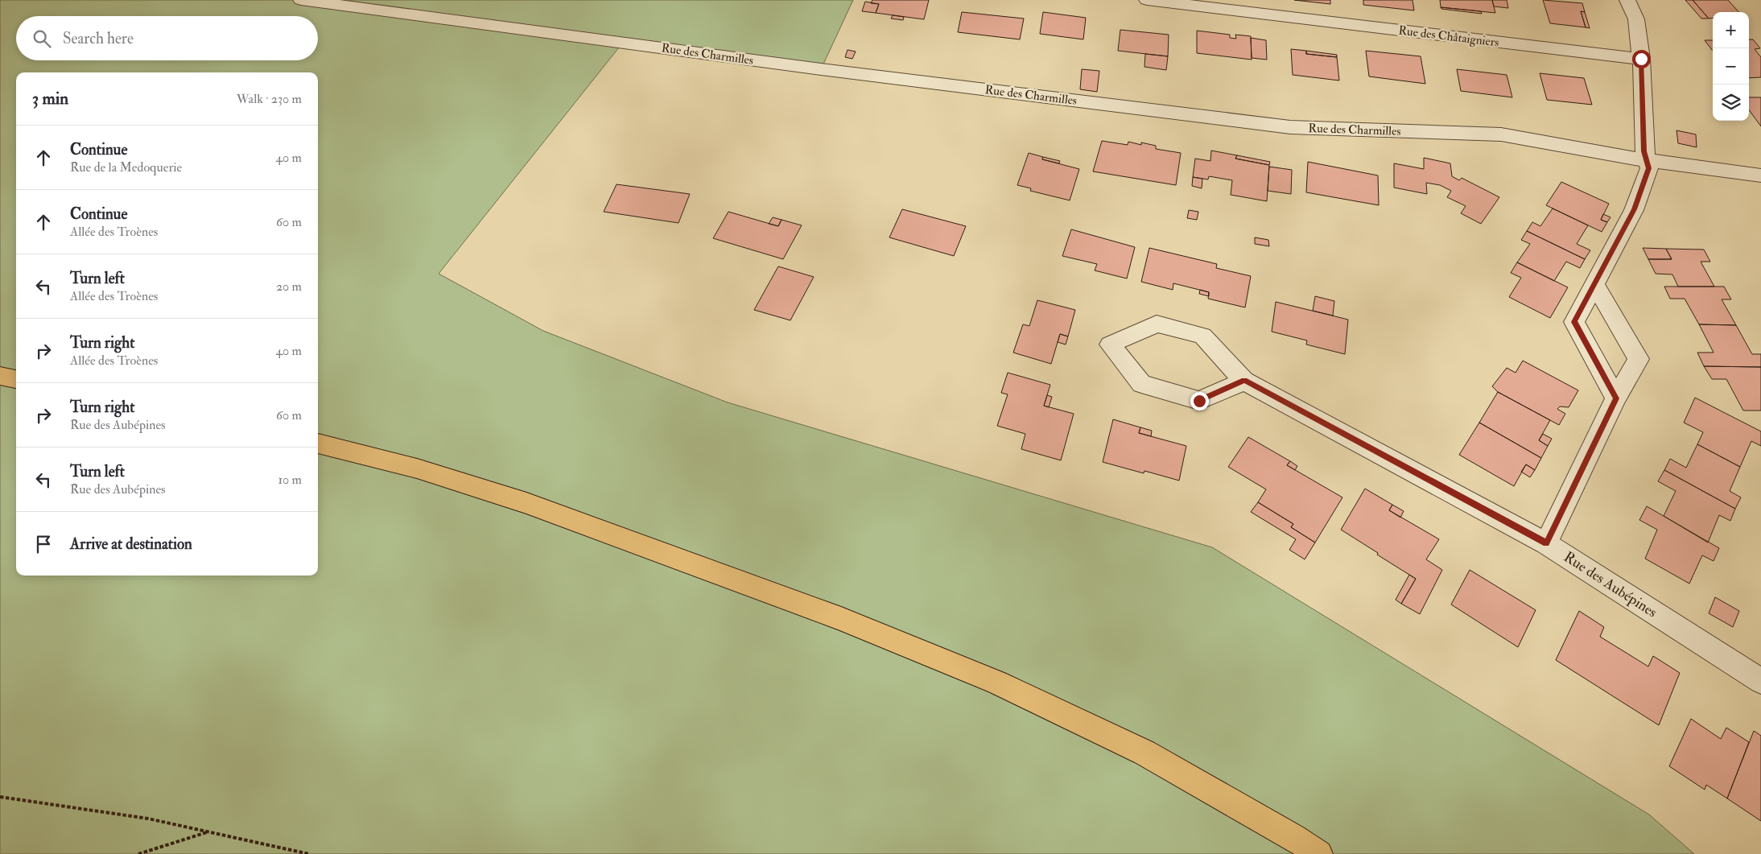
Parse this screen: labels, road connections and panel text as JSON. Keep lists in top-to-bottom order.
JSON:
{
  "streets": {
    "street": ["Rue des Châtaigniers", "Rue des Charmilles", "Rue des Aubépines"]
  },
  "page": {
    "map_buttons": ["+", "−"],
    "search": "Search here",
    "heading": ["3 min", "Walk · 230 m"],
    "list": [
      ["Continue", "Rue de la Medoquerie", "40 m"],
      ["Continue", "Allée des Troènes", "60 m"],
      ["Turn left", "Allée des Troènes", "20 m"],
      ["Turn right", "Allée des Troènes", "40 m"],
      ["Turn right", "Rue des Aubépines", "60 m"],
      ["Turn left", "Rue des Aubépines", "10 m"],
      "Arrive at destination"
    ]
  }
}
